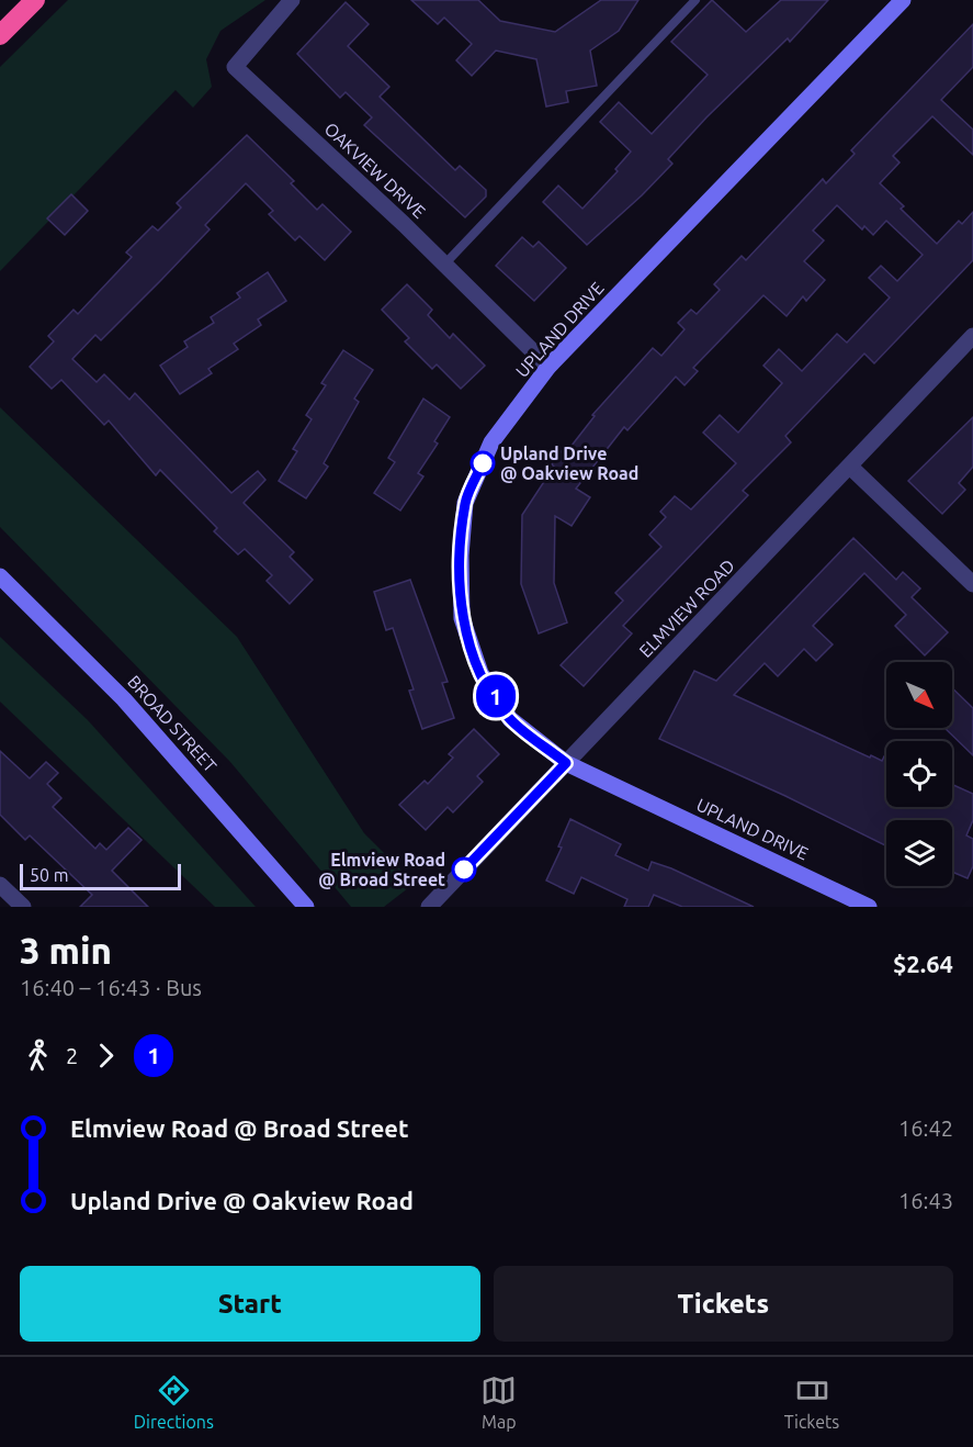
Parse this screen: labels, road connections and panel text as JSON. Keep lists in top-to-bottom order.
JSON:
{
  "streets": {
    "street": [
      "OAKVIEW DRIVE",
      "UPLAND DRIVE",
      "ELMVIEW ROAD",
      "BROAD STREET"
    ]
  },
  "crossings": [
    ["OAKVIEW DRIVE", "UPLAND DRIVE"],
    ["UPLAND DRIVE", "ELMVIEW ROAD"]
  ],
  "places": ["Upland Drive @ Oakview Road", "Elmview Road @ Broad Street"],
  "lines": ["bus line 1"],
  "scale_bar": "50 m",
  "north": "bottom right",
  "page": {
    "on_map": "1",
    "scale": "50 m",
    "heading": ["3 min", "16:40 – 16:43 · Bus", "$2.64"],
    "legs": ["2", "1"],
    "list": [
      {
        "name": "Elmview Road @ Broad Street",
        "value": "16:42"
      },
      {
        "name": "Upland Drive @ Oakview Road",
        "value": "16:43"
      }
    ],
    "buttons": ["Start", "Tickets"],
    "tabs": ["Directions", "Map", "Tickets"]
  }
}
